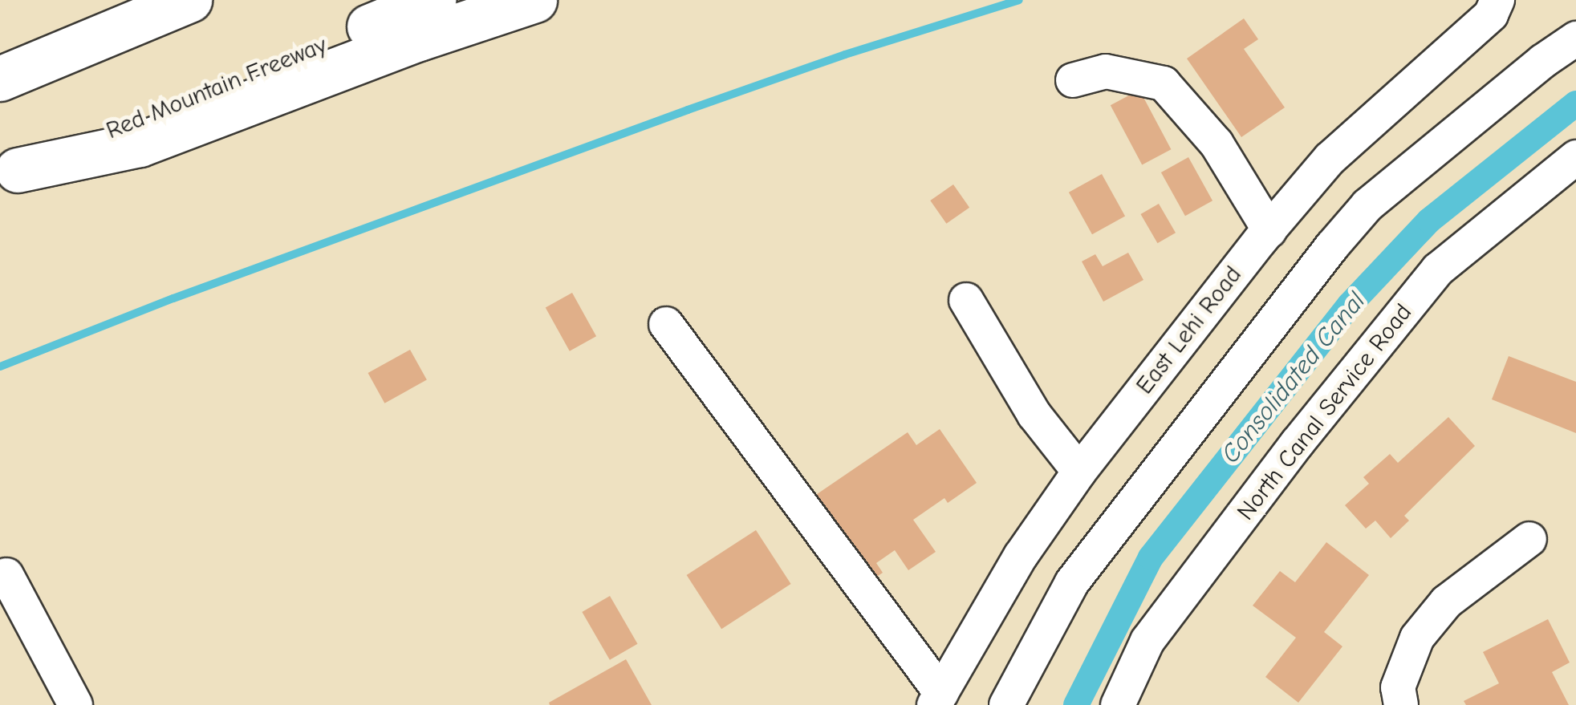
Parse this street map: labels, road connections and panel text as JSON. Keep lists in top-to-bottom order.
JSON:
{
  "streets": {
    "highway": ["Red Mountain Freeway"],
    "street": ["East Lehi Road", "North Canal Service Road"]
  },
  "water": ["Consolidated Canal"]
}
